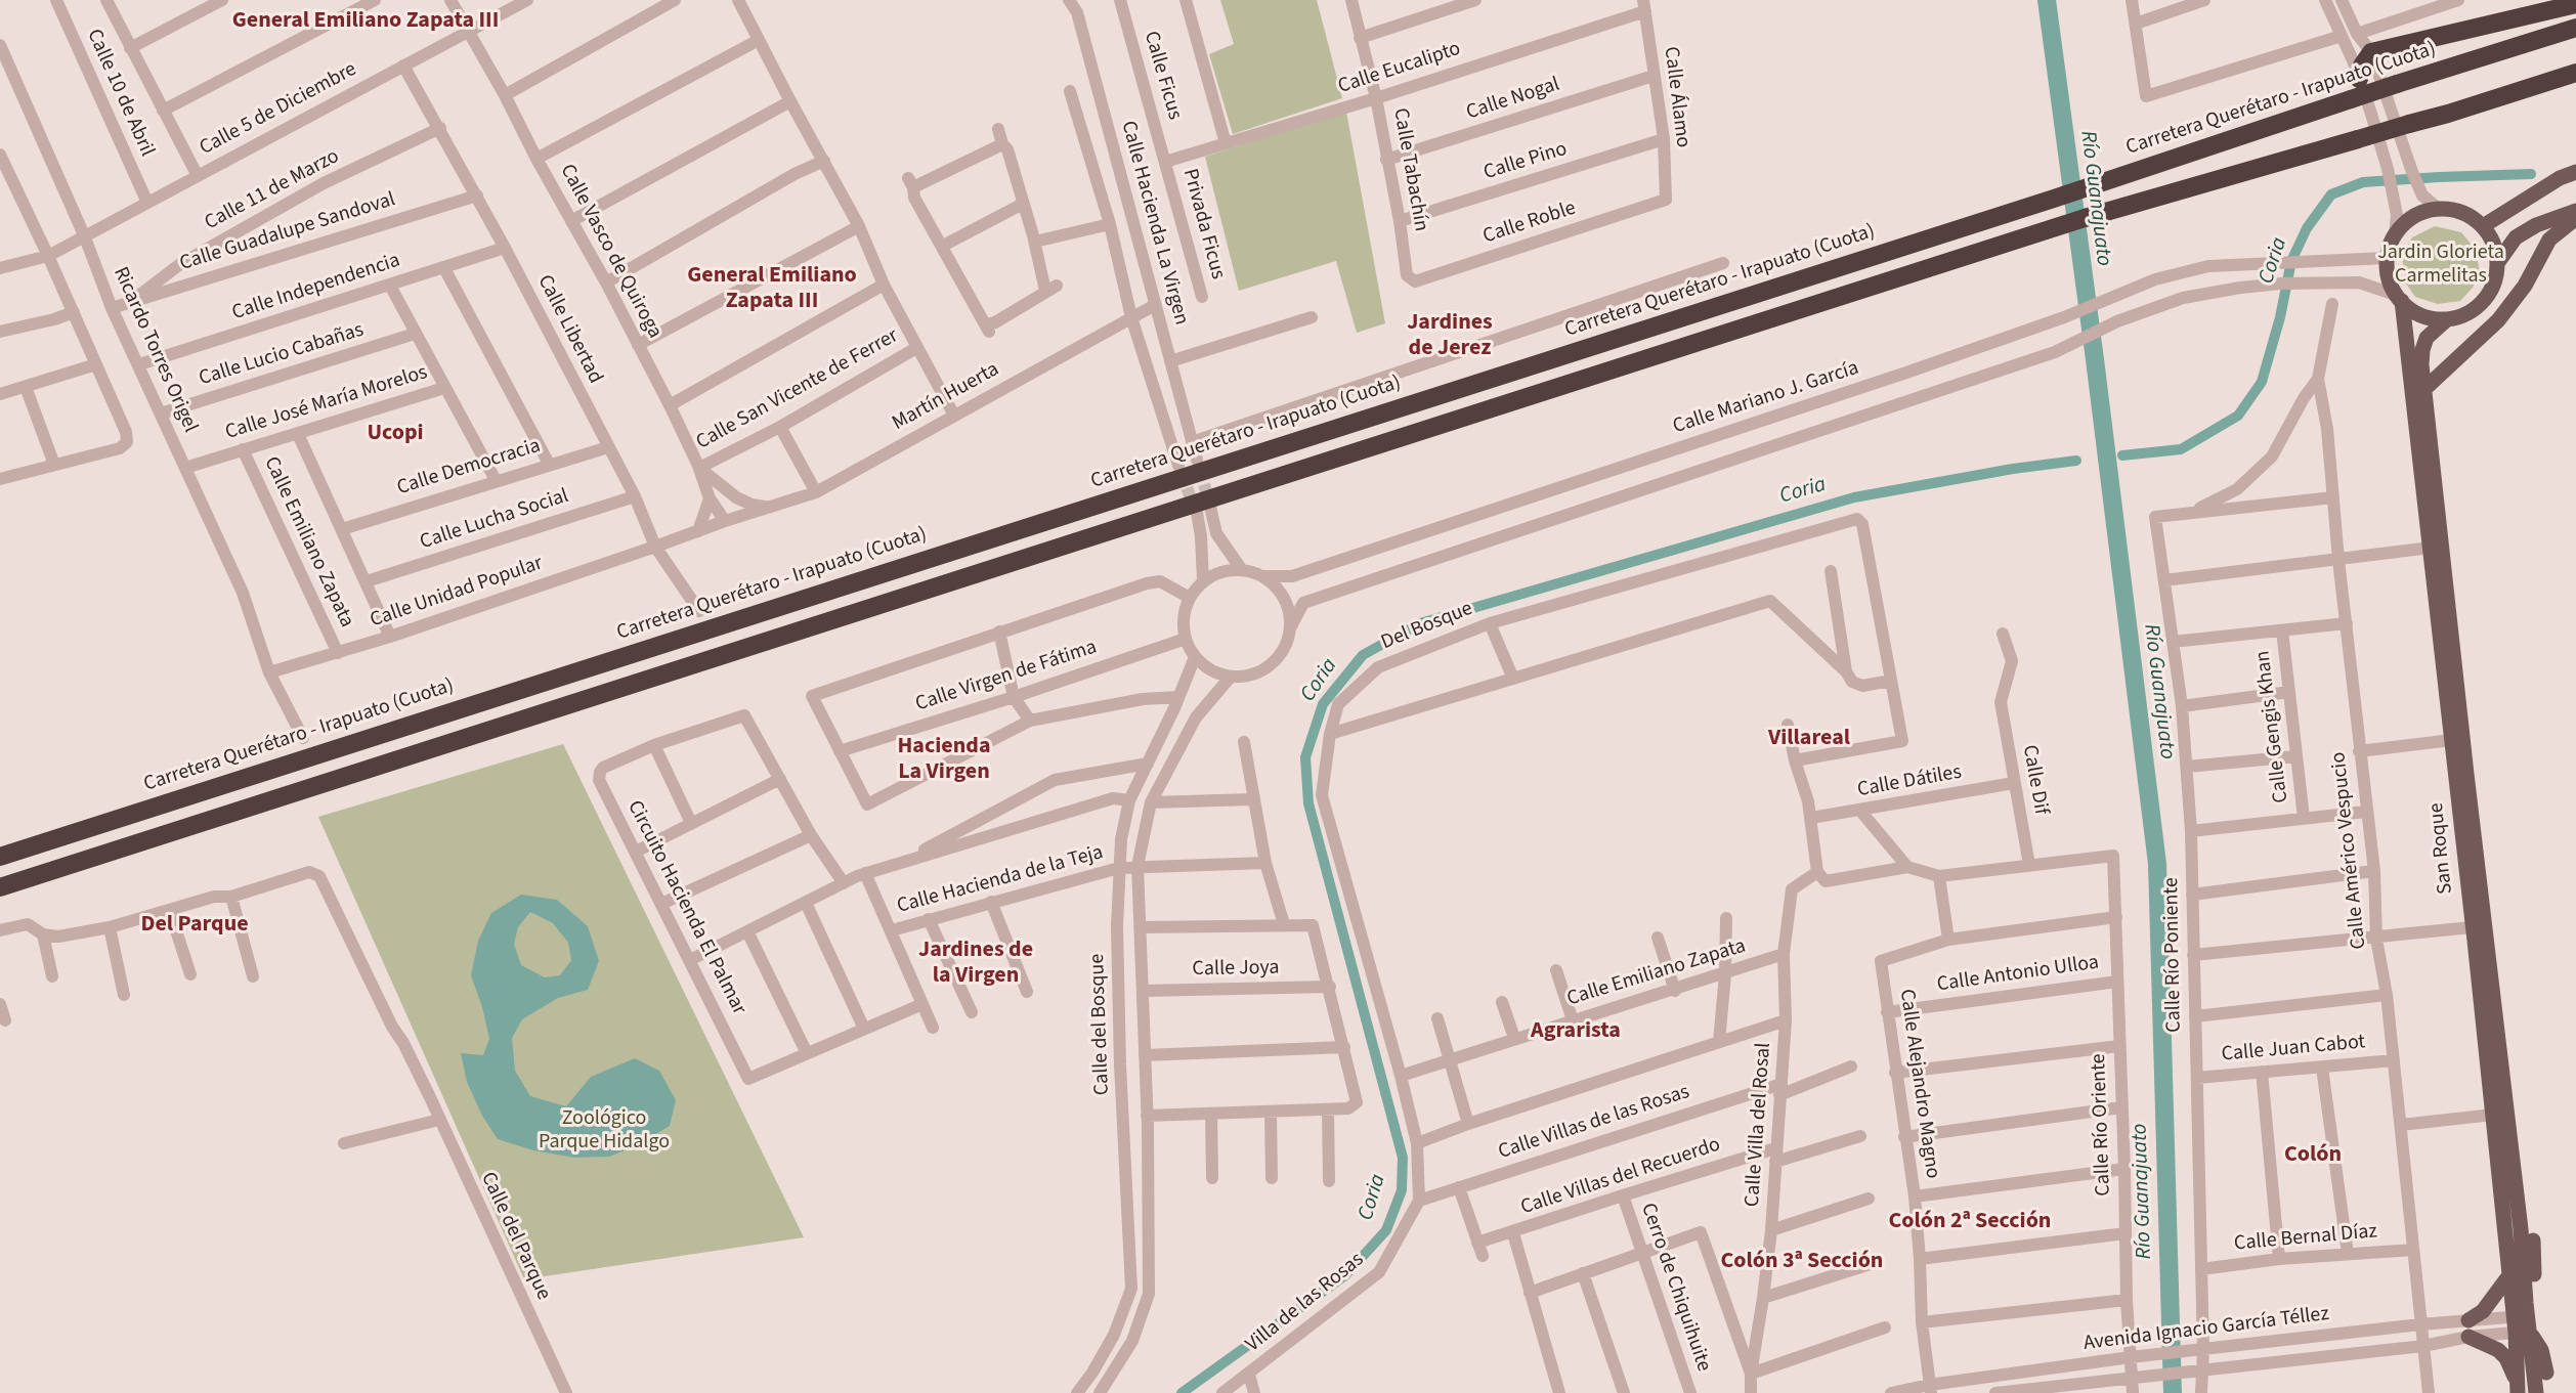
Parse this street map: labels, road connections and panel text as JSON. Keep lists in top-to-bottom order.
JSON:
{
  "streets": {
    "highway": ["Carretera Querétaro - Irapuato (Cuota)"],
    "main road": ["San Roque"],
    "street": [
      "Calle Eucalipto",
      "Calle Ficus",
      "Calle 10 de Abril",
      "Calle Álamo",
      "Calle Nogal",
      "Calle 5 de Diciembre",
      "Calle Pino",
      "Calle Tabachín",
      "Calle 11 de Marzo",
      "Calle Hacienda La Virgen",
      "Calle Roble",
      "Privada Ficus",
      "Calle Guadalupe Sandoval",
      "Calle Vasco de Quiroga",
      "Calle Independencia",
      "Calle Libertad",
      "Ricardo Torres Origel",
      "Calle Lucio Cabañas",
      "Calle San Vicente de Ferrer",
      "Martín Huerta",
      "Calle Mariano J. García",
      "Calle José María Morelos",
      "Calle Democracia",
      "Calle Lucha Social",
      "Calle Emiliano Zapata",
      "Calle Unidad Popular",
      "Del Bosque",
      "Calle Virgen de Fátima",
      "Calle Gengis Khan",
      "Calle Dif",
      "Calle Dátiles",
      "Calle Américo Vespucio",
      "Calle Hacienda de la Teja",
      "Circuito Hacienda El Palmar",
      "Calle Río Poniente",
      "Calle Joya",
      "Calle Antonio Ulloa",
      "Calle del Bosque",
      "Calle Juan Cabot",
      "Calle Alejandro Magno",
      "Calle Villas de las Rosas",
      "Calle Villa del Rosal",
      "Calle Río Oriente",
      "Calle Villas del Recuerdo",
      "Calle del Parque",
      "Calle Bernal Díaz",
      "Cerro de Chiquihuite",
      "Villa de las Rosas",
      "Avenida Ignacio García Téllez"
    ]
  },
  "crossings": [
    ["Calle Eucalipto", "Calle Ficus"],
    ["Calle Eucalipto", "Calle Álamo"],
    ["Calle Eucalipto", "Calle Tabachín"],
    ["Calle Eucalipto", "Privada Ficus"],
    ["Calle Ficus", "Privada Ficus"],
    ["Calle 10 de Abril", "Calle 5 de Diciembre"],
    ["Calle Álamo", "Calle Nogal"],
    ["Calle Álamo", "Calle Pino"],
    ["Calle Álamo", "Calle Roble"],
    ["Calle Nogal", "Calle Tabachín"],
    ["Calle 5 de Diciembre", "Calle Vasco de Quiroga"],
    ["Calle 5 de Diciembre", "Calle Libertad"],
    ["Calle 5 de Diciembre", "Ricardo Torres Origel"],
    ["Calle Pino", "Calle Tabachín"],
    ["Calle Tabachín", "Calle Roble"],
    ["Calle 11 de Marzo", "Calle Guadalupe Sandoval"],
    ["Calle 11 de Marzo", "Calle Libertad"],
    ["Calle Hacienda La Virgen", "Martín Huerta"],
    ["Calle Guadalupe Sandoval", "Calle Libertad"],
    ["Calle Guadalupe Sandoval", "Ricardo Torres Origel"],
    ["Calle Vasco de Quiroga", "Calle San Vicente de Ferrer"],
    ["Calle Vasco de Quiroga", "Martín Huerta"],
    ["Calle Independencia", "Calle Libertad"],
    ["Calle Independencia", "Ricardo Torres Origel"],
    ["Calle Libertad", "Calle Democracia"],
    ["Calle Libertad", "Calle Lucha Social"],
    ["Calle Libertad", "Calle Unidad Popular"],
    ["Ricardo Torres Origel", "Calle Lucio Cabañas"],
    ["Ricardo Torres Origel", "Calle José María Morelos"],
    ["Ricardo Torres Origel", "Calle Unidad Popular"],
    ["Martín Huerta", "Calle Unidad Popular"],
    ["Calle Mariano J. García", "Calle Virgen de Fátima"],
    ["Calle Mariano J. García", "San Roque"],
    ["Calle Mariano J. García", "Calle del Bosque"],
    ["Calle José María Morelos", "Calle Emiliano Zapata"],
    ["Calle Emiliano Zapata", "Calle Unidad Popular"],
    ["Calle Emiliano Zapata", "Del Bosque"],
    ["Calle Emiliano Zapata", "Calle Villa del Rosal"],
    ["Del Bosque", "Calle Villas de las Rosas"],
    ["Del Bosque", "Villa de las Rosas"],
    ["Calle Virgen de Fátima", "Calle del Bosque"],
    ["Calle Dif", "Calle Dátiles"],
    ["Calle Dif", "Calle Río Oriente"],
    ["San Roque", "Avenida Ignacio García Téllez"],
    ["Calle Américo Vespucio", "Calle Juan Cabot"],
    ["Calle Américo Vespucio", "Calle Bernal Díaz"],
    ["Calle Américo Vespucio", "Avenida Ignacio García Téllez"],
    ["Calle Hacienda de la Teja", "Calle del Bosque"],
    ["Calle Río Poniente", "Calle Juan Cabot"],
    ["Calle Río Poniente", "Calle Bernal Díaz"],
    ["Calle Río Poniente", "Avenida Ignacio García Téllez"],
    ["Calle Antonio Ulloa", "Calle Alejandro Magno"],
    ["Calle Antonio Ulloa", "Calle Río Oriente"],
    ["Calle Alejandro Magno", "Calle Río Oriente"],
    ["Calle Alejandro Magno", "Avenida Ignacio García Téllez"],
    ["Calle Villas de las Rosas", "Calle Villa del Rosal"],
    ["Calle Villas de las Rosas", "Villa de las Rosas"],
    ["Calle Villa del Rosal", "Calle Villas del Recuerdo"],
    ["Calle Río Oriente", "Avenida Ignacio García Téllez"],
    ["Calle Villas del Recuerdo", "Cerro de Chiquihuite"]
  ],
  "districts": [
    "General Emiliano Zapata III",
    "General Emiliano Zapata III",
    "Jardines de Jerez",
    "Ucopi",
    "Villareal",
    "Hacienda La Virgen",
    "Del Parque",
    "Jardines de la Virgen",
    "Agrarista",
    "Colón",
    "Colón 2ª Sección",
    "Colón 3ª Sección"
  ],
  "water": ["Río Guanajuato", "Coria"],
  "parks": ["Jardin Glorieta Carmelitas", "Zoológico Parque Hidalgo"]
}
